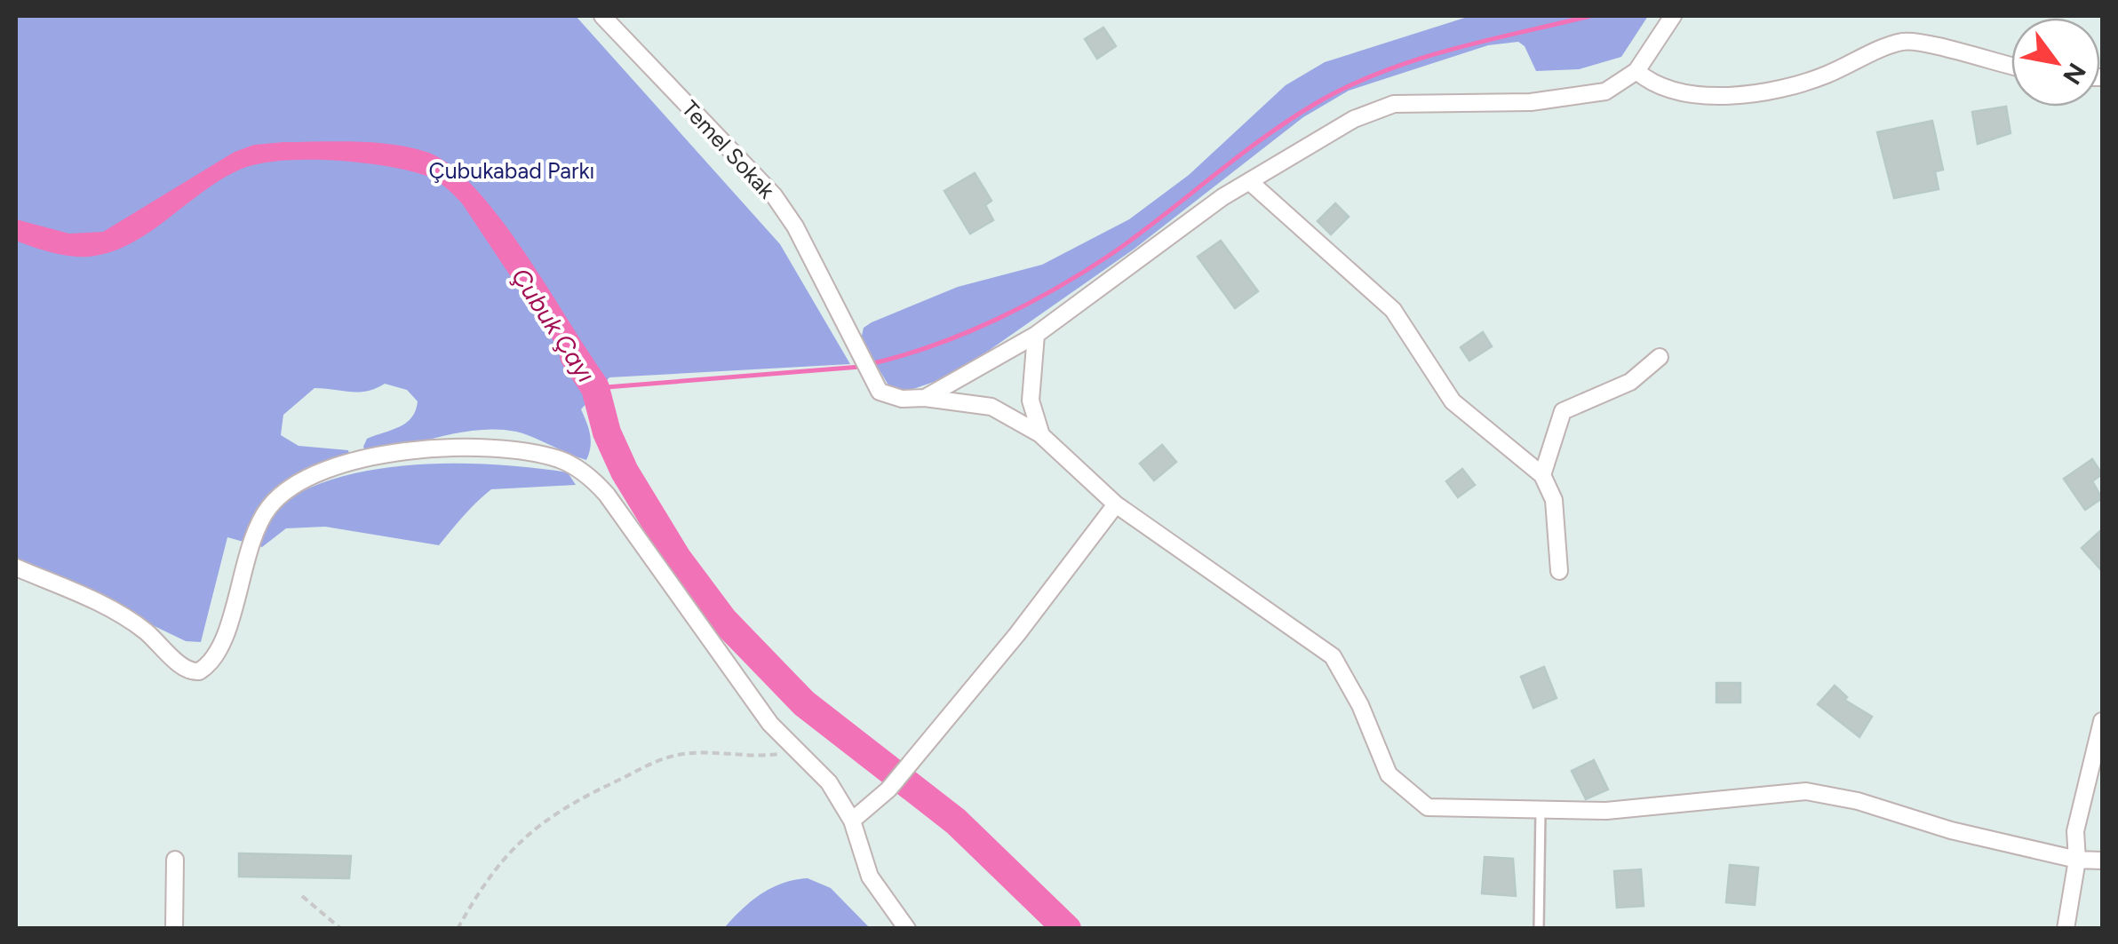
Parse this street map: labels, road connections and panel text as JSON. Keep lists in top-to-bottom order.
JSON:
{
  "streets": {
    "street": ["Temel Sokak"]
  },
  "water": ["Çubuk Çayı"],
  "parks": ["Çubukabad Parkı"],
  "north": "bottom right"
}
